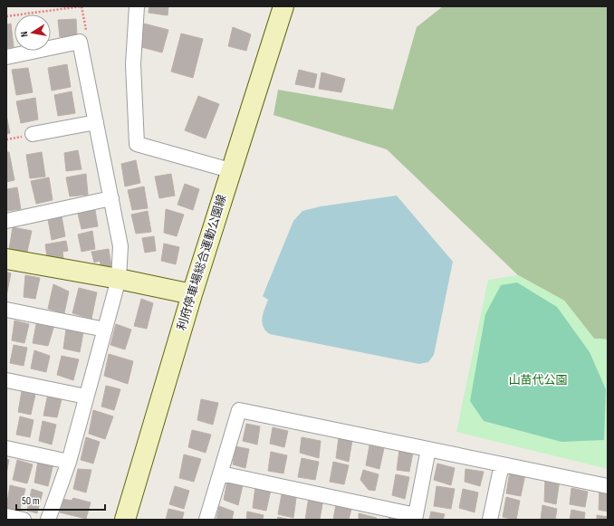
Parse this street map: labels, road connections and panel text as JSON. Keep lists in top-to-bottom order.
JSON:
{
  "streets": {
    "main road": ["利府停車場総合運動公園線"]
  },
  "parks": ["山苗代公園"],
  "scale_bar": "50 m",
  "north": "left"
}
